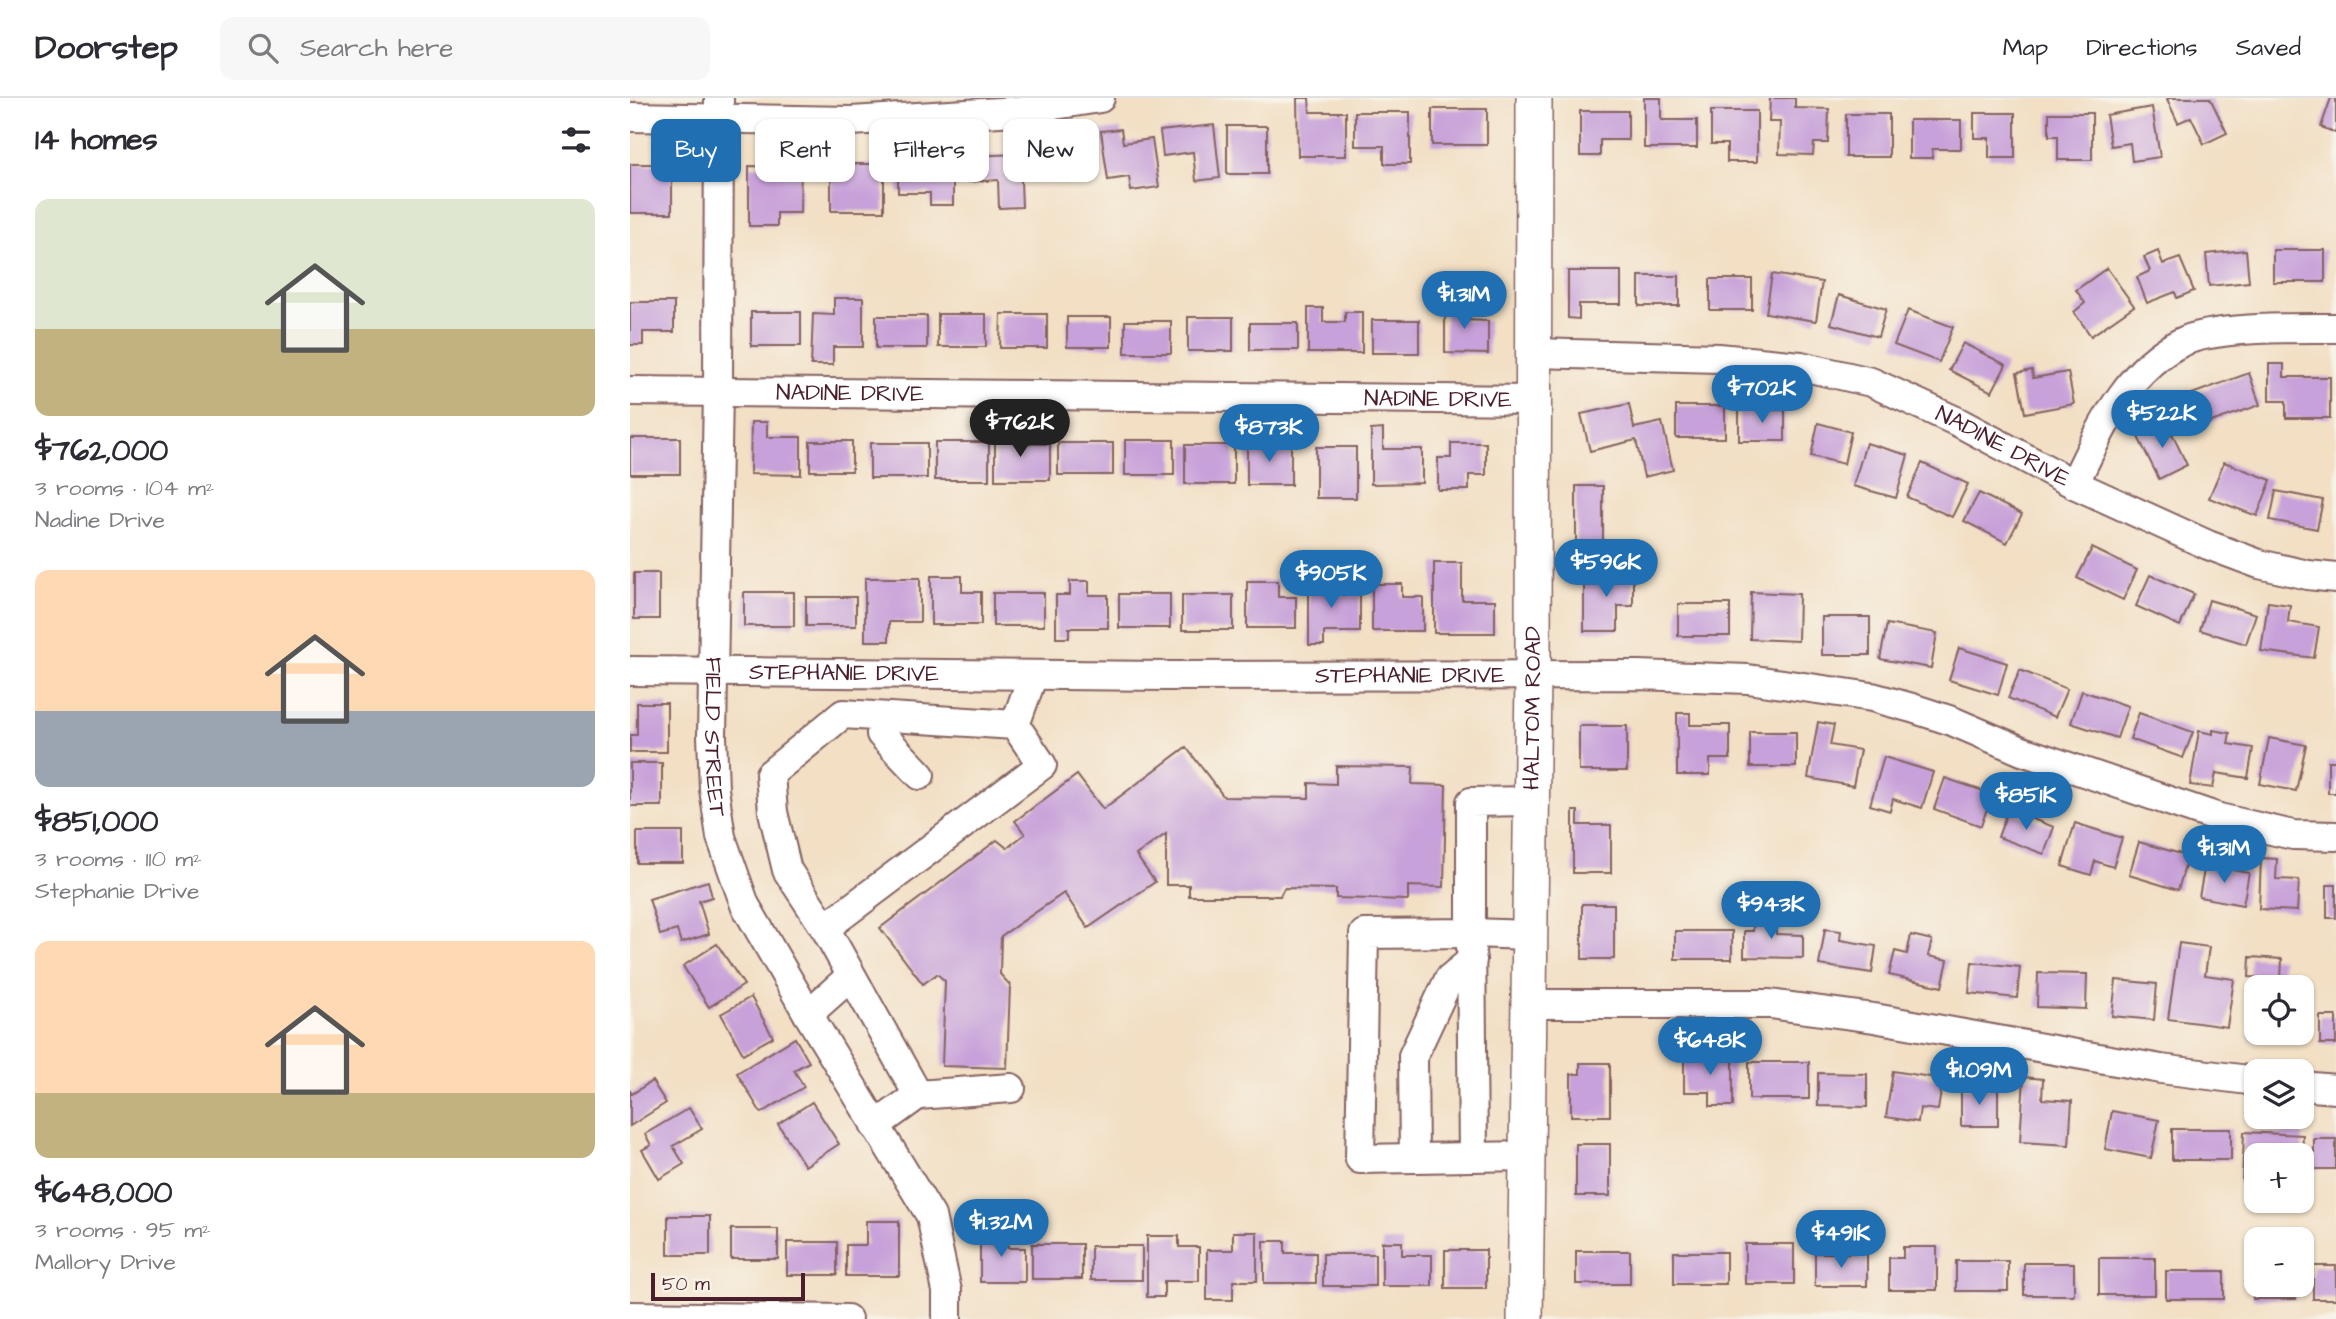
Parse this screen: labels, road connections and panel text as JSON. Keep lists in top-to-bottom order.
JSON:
{
  "streets": {
    "main road": ["HALTOM ROAD"],
    "street": ["NADINE DRIVE", "STEPHANIE DRIVE", "FIELD STREET"]
  },
  "crossings": [
    ["NADINE DRIVE", "HALTOM ROAD"],
    ["NADINE DRIVE", "FIELD STREET"],
    ["STEPHANIE DRIVE", "HALTOM ROAD"],
    ["STEPHANIE DRIVE", "FIELD STREET"]
  ],
  "scale_bar": "50 m",
  "page": {
    "header": "Doorstep",
    "search": "Search here",
    "nav": ["Map", "Directions", "Saved"],
    "heading": "14 homes",
    "chip": [
      "Buy",
      "Rent",
      "Filters",
      "New"
    ],
    "list": [
      {
        "name": "$762,000",
        "note": "3 rooms · 104 m² · Nadine Drive"
      },
      {
        "name": "$851,000",
        "note": "3 rooms · 110 m² · Stephanie Drive"
      },
      {
        "name": "$648,000",
        "note": "3 rooms · 95 m² · Mallory Drive"
      }
    ],
    "price": [
      "$1.31M",
      "$702K",
      "$522K",
      "$762K",
      "$873K",
      "$596K",
      "$905K",
      "$851K",
      "$1.31M",
      "$943K",
      "$648K",
      "$1.09M",
      "$1.32M",
      "$491K"
    ],
    "map_buttons": ["+", "−"],
    "scale": "50 m"
  }
}
